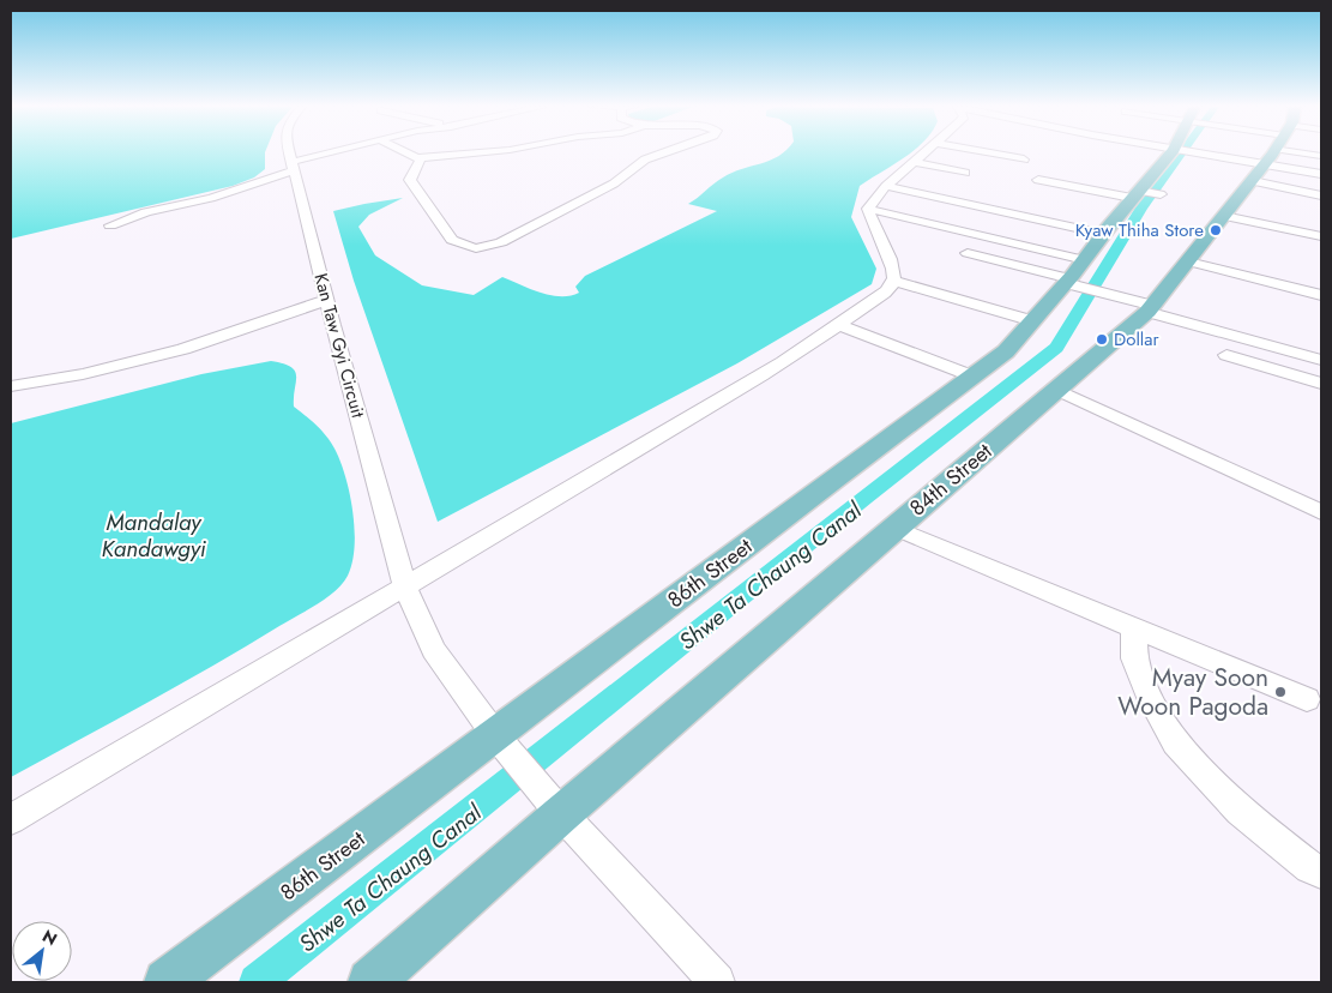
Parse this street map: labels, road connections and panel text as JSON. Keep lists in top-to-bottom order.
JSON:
{
  "streets": {
    "main road": ["84th Street", "86th Street"],
    "street": ["Kan Taw Gyi Circuit"]
  },
  "crossings": [
    ["Kan Taw Gyi Circuit", "84th Street"],
    ["Kan Taw Gyi Circuit", "86th Street"]
  ],
  "water": ["Mandalay Kandawgyi", "Shwe Ta Chaung Canal"],
  "places": ["Kyaw Thiha Store", "Dollar", "Myay Soon Woon Pagoda"],
  "north": "top right"
}
